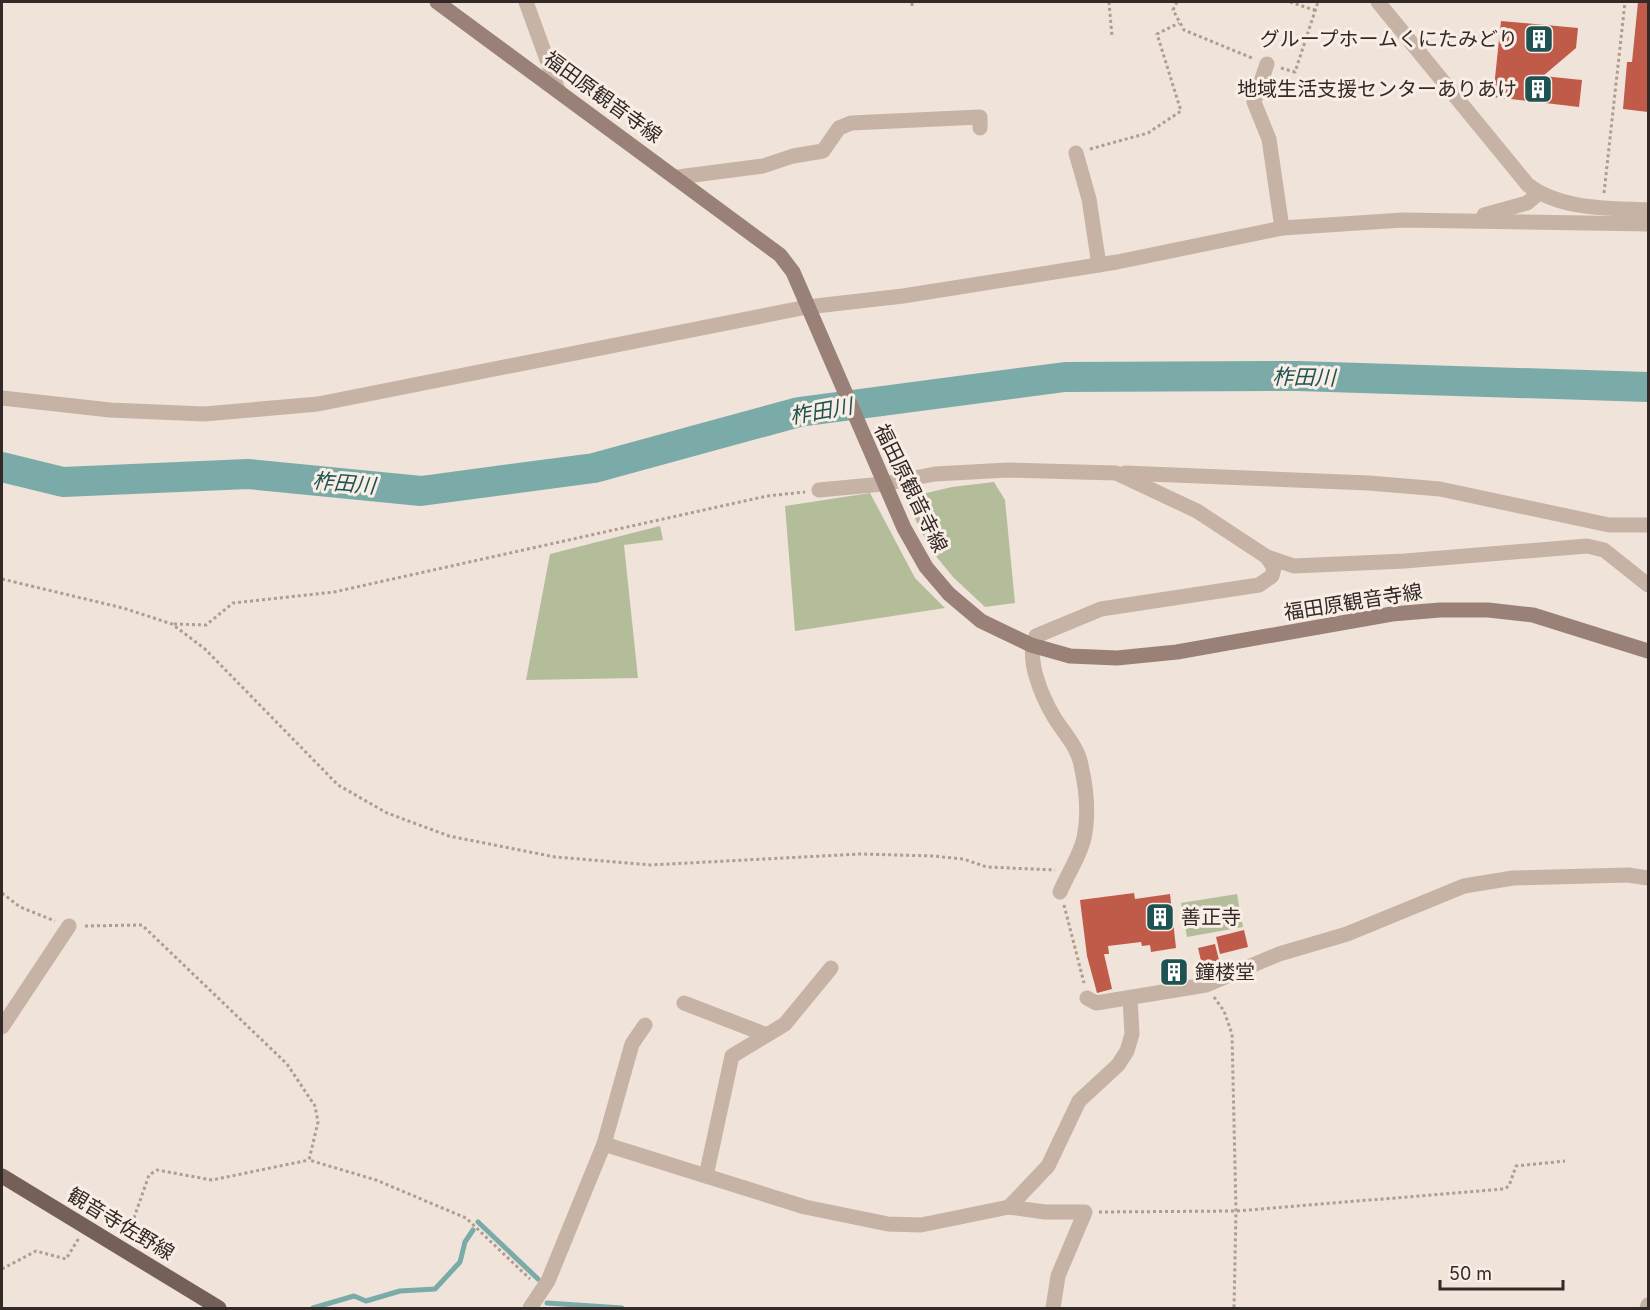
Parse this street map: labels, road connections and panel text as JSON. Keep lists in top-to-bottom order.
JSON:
{
  "streets": {
    "main road": ["福田原観音寺線", "観音寺佐野線"]
  },
  "water": ["柞田川"],
  "places": {
    "building": [
      "グループホームくにたみどり",
      "地域生活支援センターありあけ",
      "善正寺",
      "鐘楼堂"
    ]
  },
  "scale_bar": "50 m"
}
